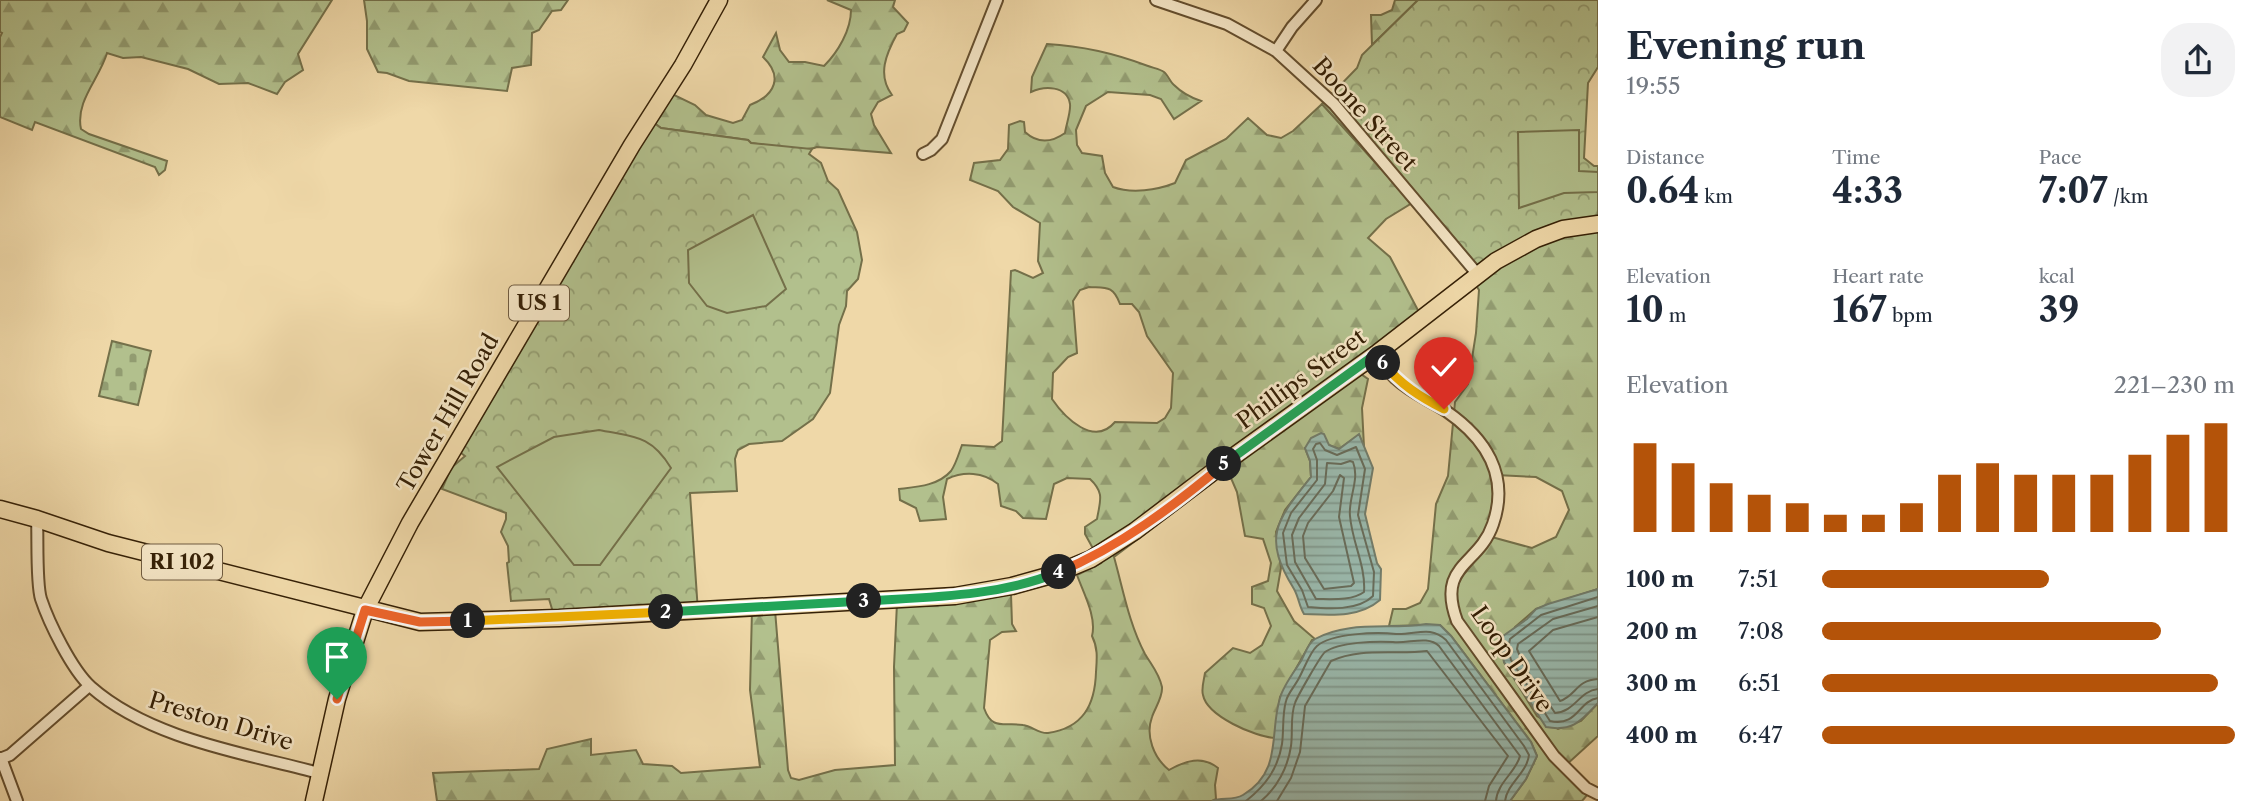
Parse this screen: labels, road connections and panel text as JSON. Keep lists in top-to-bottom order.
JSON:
{
  "streets": {
    "main road": [
      "US 1",
      "Phillips Street",
      "Tower Hill Road",
      "RI 102"
    ],
    "street": ["Boone Street", "Loop Drive", "Preston Drive"]
  },
  "crossings": [
    ["Boone Street", "Phillips Street"],
    ["Phillips Street", "Tower Hill Road"],
    ["Phillips Street", "RI 102"],
    ["Phillips Street", "Loop Drive"],
    ["Tower Hill Road", "RI 102"],
    ["Tower Hill Road", "Preston Drive"],
    ["RI 102", "Preston Drive"]
  ],
  "page": {
    "heading": ["Evening run", "19:55"],
    "stats": [
      ["Distance", "0.64 km"],
      ["Time", "4:33"],
      ["Pace", "7:07 /km"],
      ["Elevation", "10 m"],
      ["Heart rate", "167 bpm"],
      ["kcal", "39"]
    ],
    "pins": [
      "6",
      "5",
      "4",
      "3",
      "2",
      "1"
    ],
    "chart": ["Elevation", "221–230 m"],
    "list": [
      {
        "name": "100 m",
        "note": "7:51"
      },
      {
        "name": "200 m",
        "note": "7:08"
      },
      {
        "name": "300 m",
        "note": "6:51"
      },
      {
        "name": "400 m",
        "note": "6:47"
      }
    ]
  }
}
